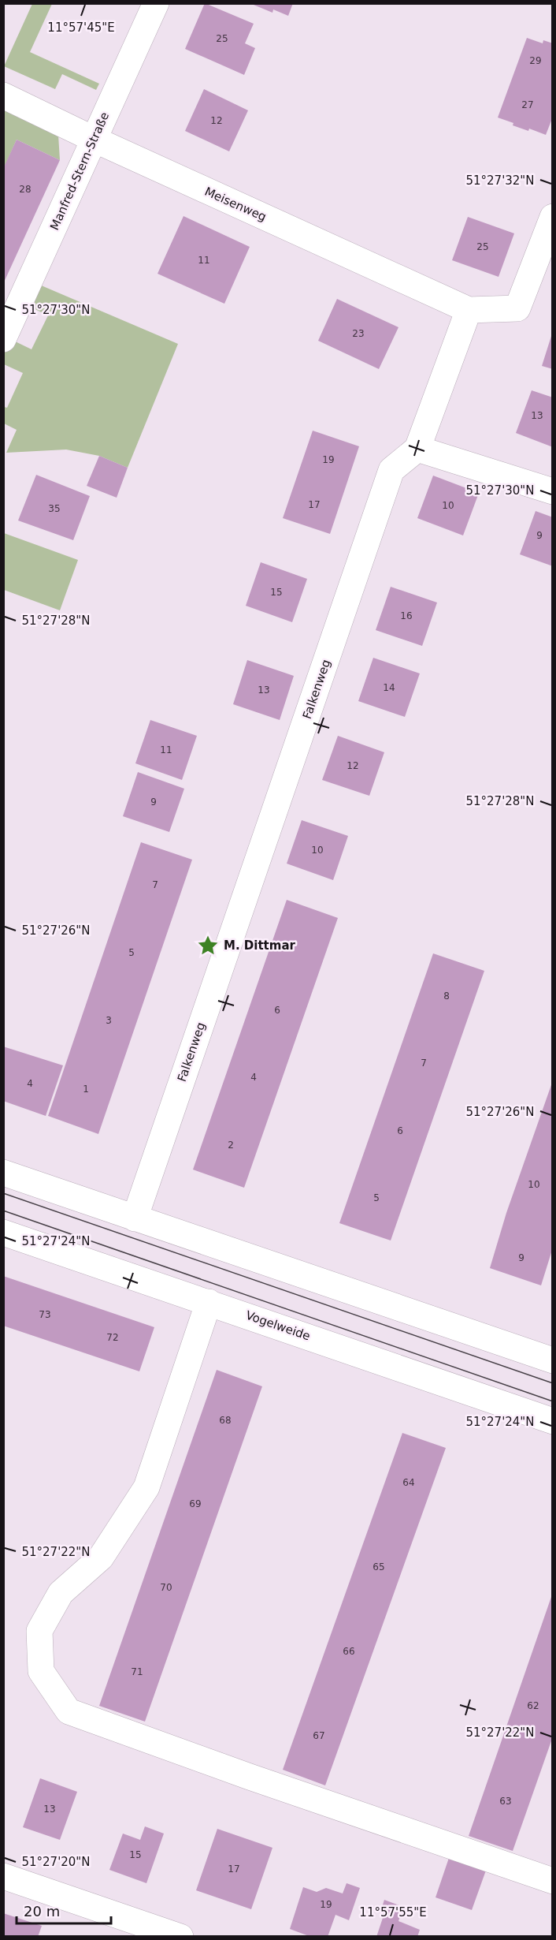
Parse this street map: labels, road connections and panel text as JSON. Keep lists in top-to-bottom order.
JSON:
{
  "streets": {
    "street": [
      "Manfred-Stern-Straße",
      "Meisenweg",
      "Falkenweg",
      "Vogelweide"
    ]
  },
  "crossings": [
    ["Manfred-Stern-Straße", "Meisenweg"]
  ],
  "places": {
    "place": ["M. Dittmar"]
  },
  "house_numbers": [
    "25",
    "29",
    "27",
    "12",
    "28",
    "25",
    "11",
    "23",
    "13",
    "19",
    "17",
    "10",
    "35",
    "9",
    "15",
    "16",
    "14",
    "13",
    "11",
    "12",
    "9",
    "10",
    "7",
    "5",
    "8",
    "6",
    "3",
    "7",
    "4",
    "4",
    "1",
    "6",
    "2",
    "10",
    "5",
    "9",
    "73",
    "72",
    "68",
    "64",
    "69",
    "65",
    "70",
    "66",
    "71",
    "62",
    "67",
    "63",
    "13",
    "15",
    "17",
    "19"
  ],
  "scale_bar": "20 m",
  "coordinates": [
    "11°57'45\"E",
    "51°27'32\"N",
    "51°27'30\"N",
    "51°27'28\"N",
    "51°27'26\"N",
    "51°27'24\"N",
    "51°27'22\"N",
    "51°27'20\"N",
    "11°57'55\"E"
  ]
}
